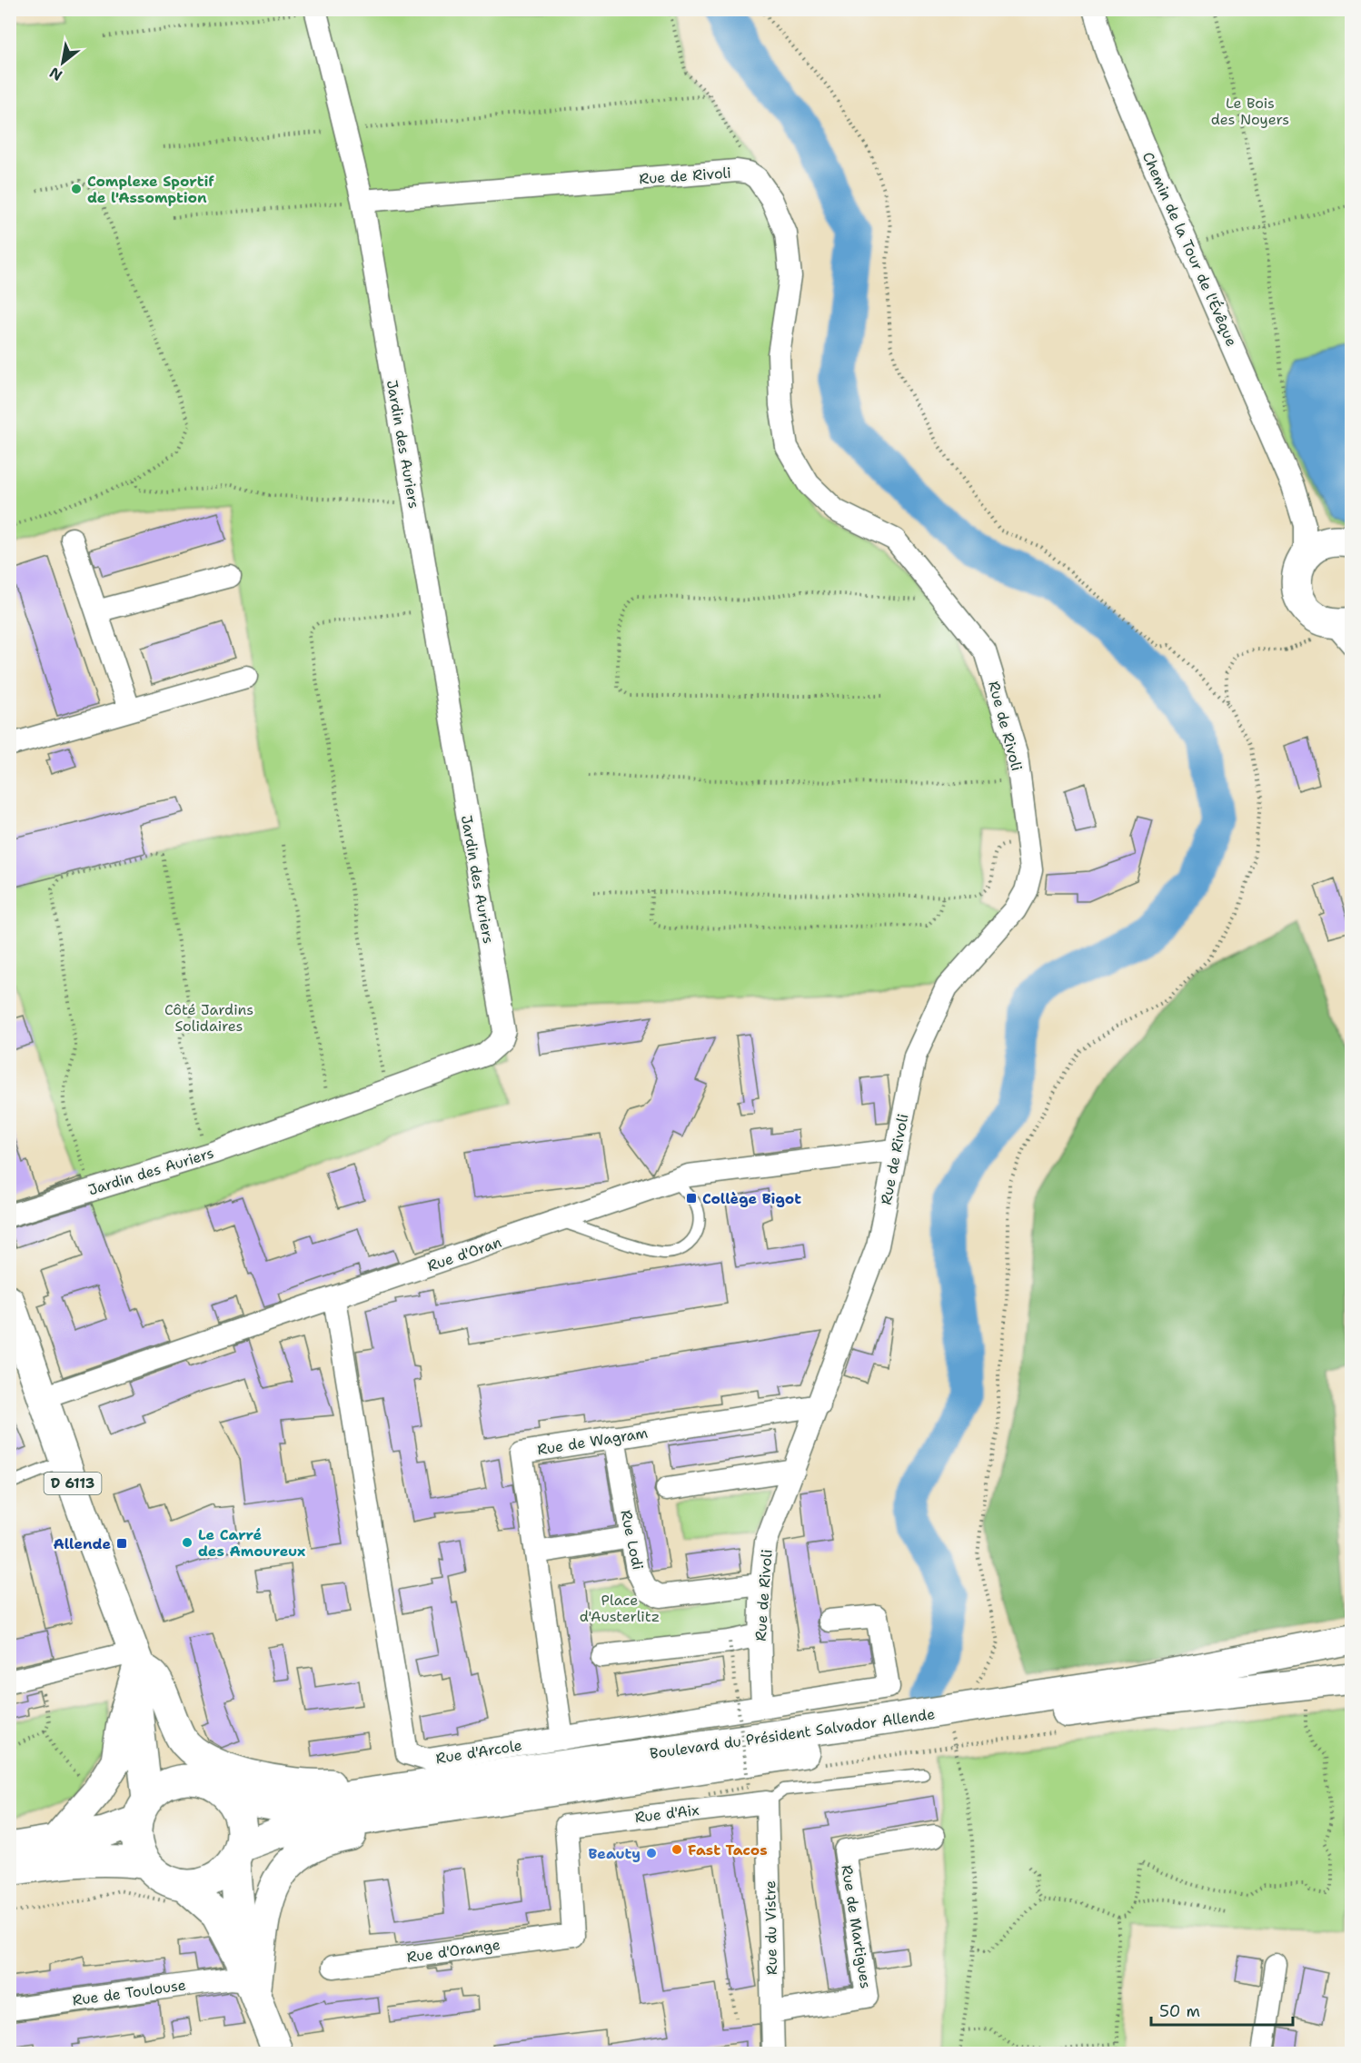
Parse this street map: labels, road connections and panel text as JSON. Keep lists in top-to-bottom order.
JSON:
{
  "streets": {
    "main road": ["D 6113", "Boulevard du Président Salvador Allende"],
    "street": [
      "Rue de Rivoli",
      "Chemin de la Tour de l'Évêque",
      "Jardin des Auriers",
      "Rue d'Oran",
      "Rue de Wagram",
      "Rue Lodi",
      "Rue d'Arcole",
      "Rue d'Aix",
      "Rue de Martigues",
      "Rue du Vistre",
      "Rue d'Orange",
      "Rue de Toulouse"
    ]
  },
  "crossings": [
    ["Rue de Rivoli", "Jardin des Auriers"],
    ["Rue de Rivoli", "Rue d'Oran"],
    ["Rue de Rivoli", "Rue de Wagram"],
    ["Rue de Rivoli", "Rue Lodi"],
    ["Rue de Rivoli", "Rue d'Arcole"],
    ["Rue d'Oran", "D 6113"],
    ["Rue d'Oran", "Rue d'Arcole"],
    ["Rue de Wagram", "Rue Lodi"],
    ["Rue de Wagram", "Rue d'Arcole"],
    ["D 6113", "Boulevard du Président Salvador Allende"],
    ["Rue d'Aix", "Rue du Vistre"],
    ["Rue d'Aix", "Rue d'Orange"],
    ["Rue de Martigues", "Rue du Vistre"]
  ],
  "parks": ["Le Bois des Noyers", "Côté Jardins Solidaires", "Place d'Austerlitz"],
  "places": {
    "other": [
      "Complexe Sportif de l'Assomption",
      "Le Carré des Amoureux",
      "Fast Tacos",
      "Beauty"
    ],
    "transit": ["Collège Bigot", "Allende"]
  },
  "scale_bar": "50 m",
  "north": "bottom left"
}
